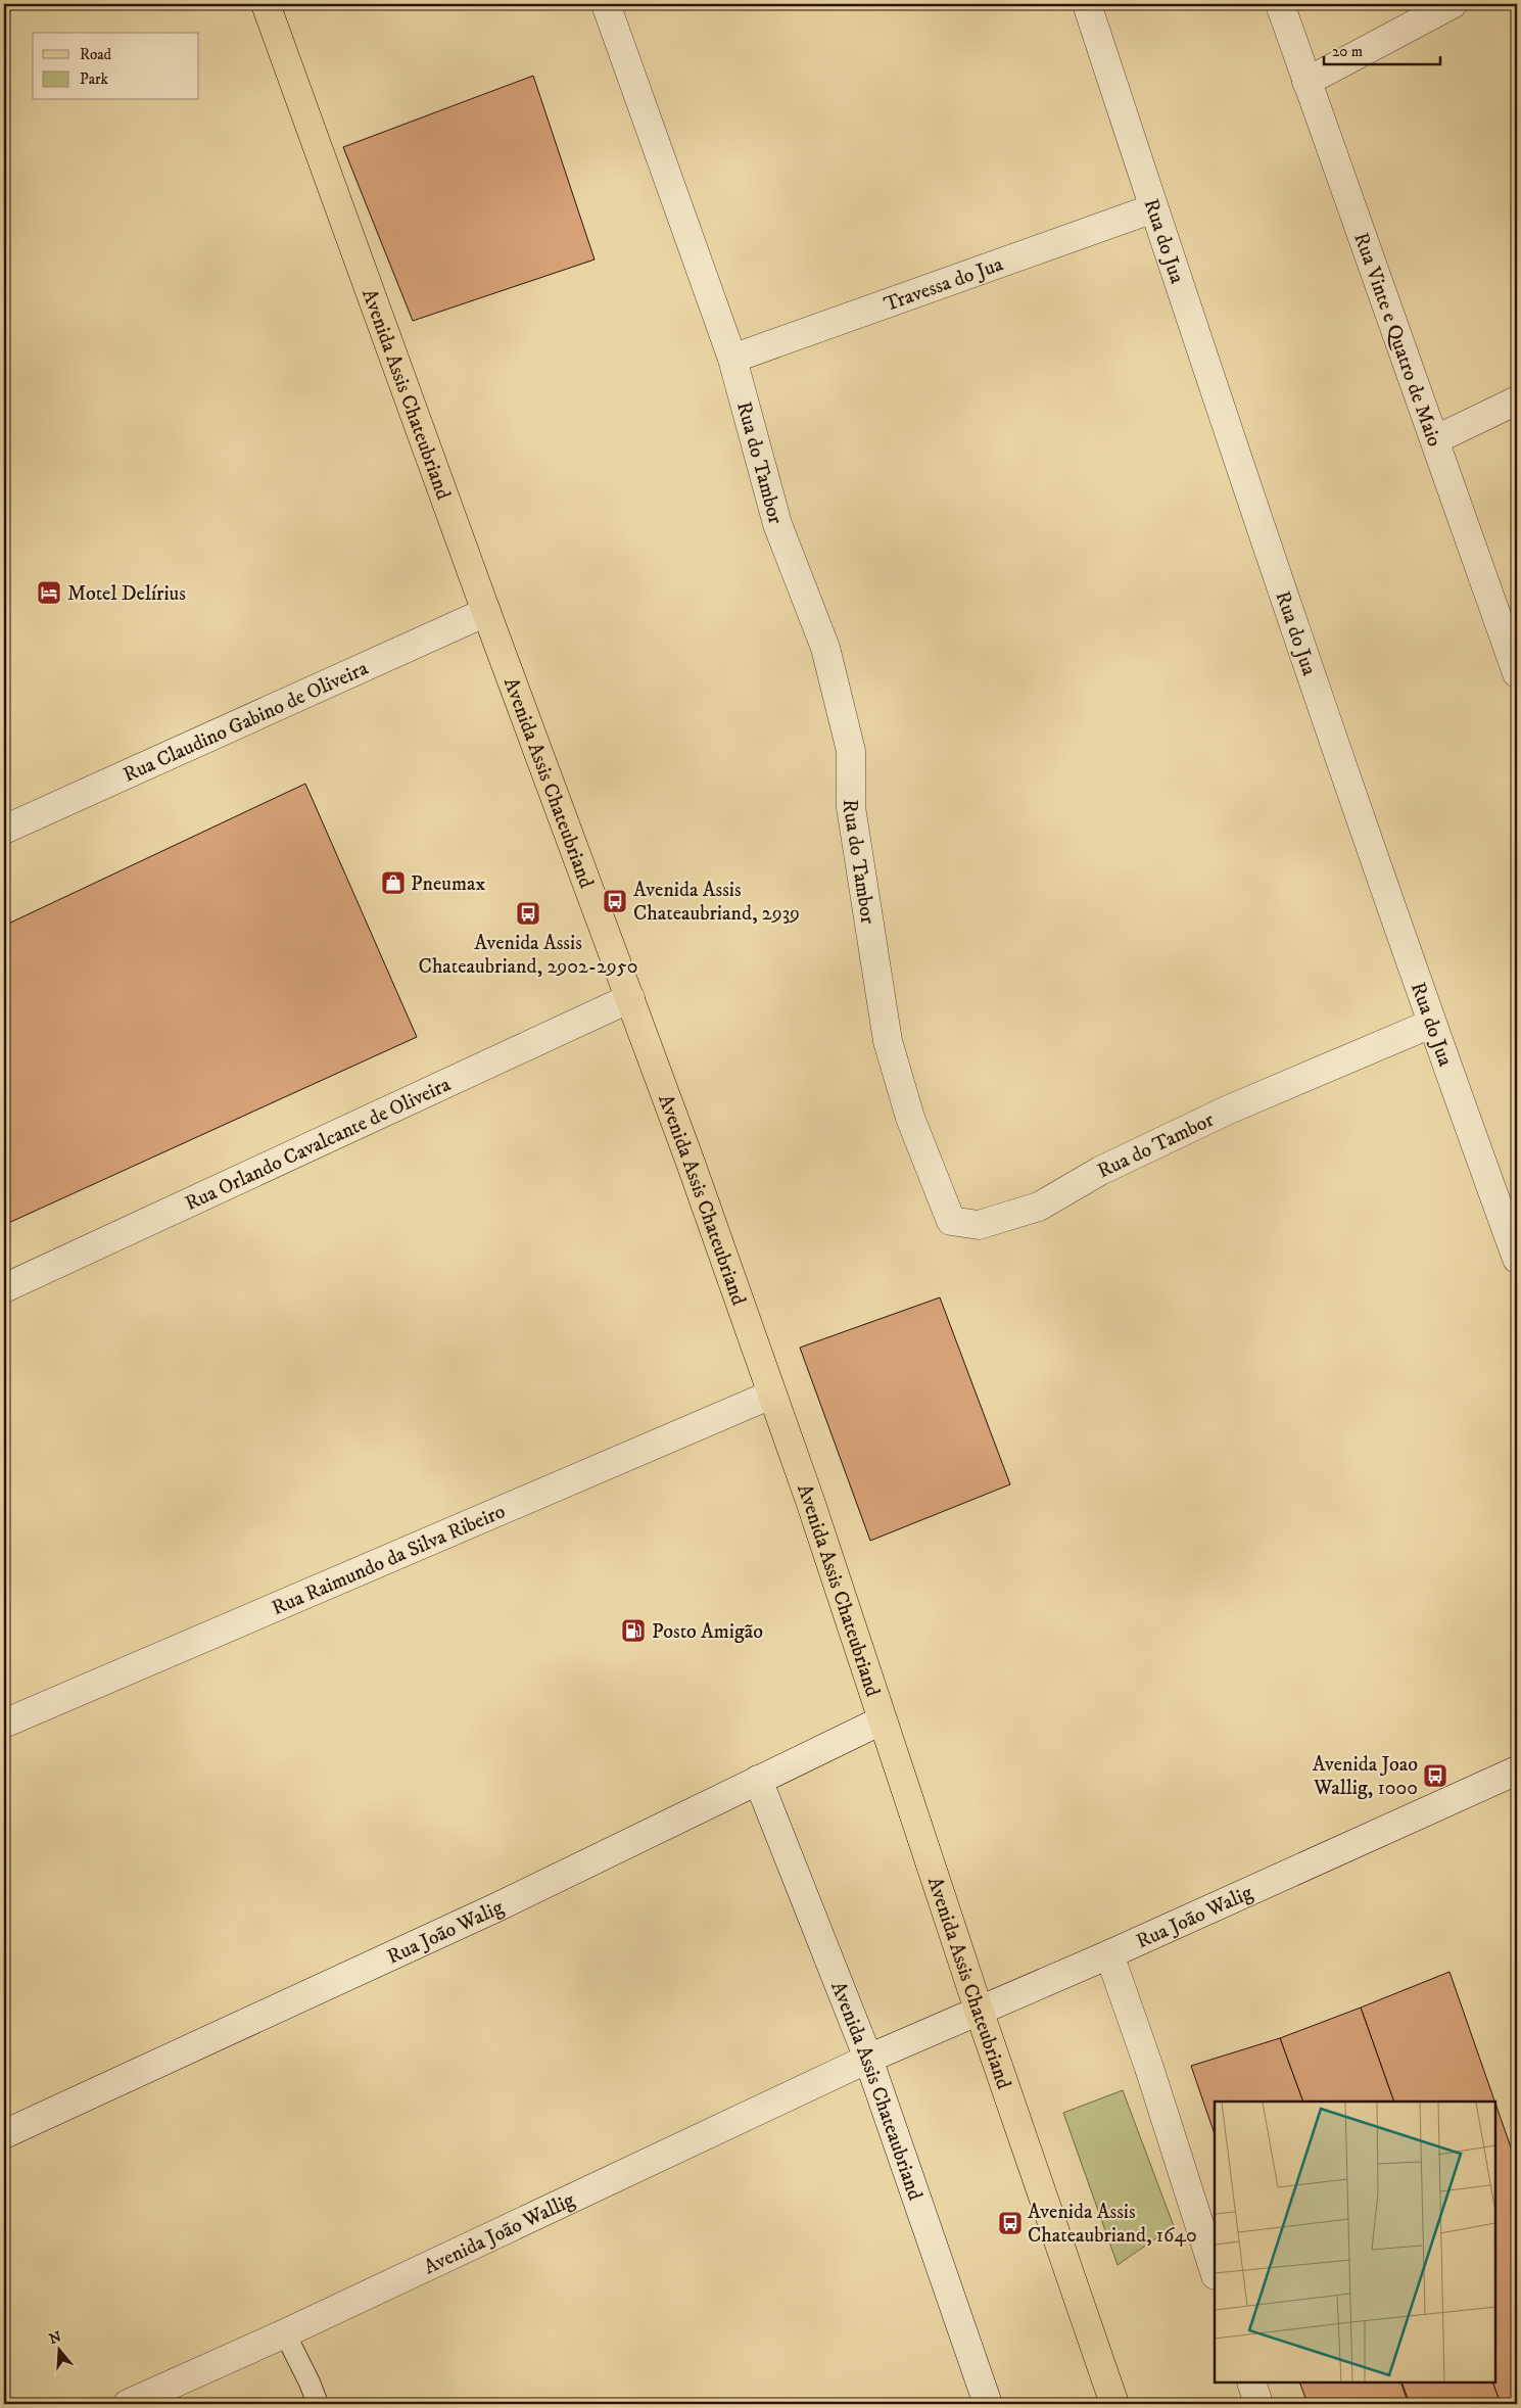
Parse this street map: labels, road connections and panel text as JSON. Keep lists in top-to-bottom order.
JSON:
{
  "streets": {
    "main road": ["Avenida Assis Chateubriand"],
    "street": [
      "Rua do Jua",
      "Travessa do Jua",
      "Rua Vinte e Quatro de Maio",
      "Rua do Tambor",
      "Rua Claudino Gabino de Oliveira",
      "Rua Orlando Cavalcante de Oliveira",
      "Rua Raimundo da Silva Ribeiro",
      "Rua João Walig",
      "Avenida Assis Chateaubriand",
      "Avenida João Wallig"
    ]
  },
  "crossings": [
    ["Rua do Jua", "Travessa do Jua"],
    ["Rua do Jua", "Rua do Tambor"],
    ["Travessa do Jua", "Rua do Tambor"],
    ["Avenida Assis Chateubriand", "Rua Claudino Gabino de Oliveira"],
    ["Avenida Assis Chateubriand", "Rua Orlando Cavalcante de Oliveira"],
    ["Avenida Assis Chateubriand", "Rua Raimundo da Silva Ribeiro"],
    ["Avenida Assis Chateubriand", "Rua João Walig"],
    ["Rua João Walig", "Avenida Assis Chateaubriand"],
    ["Rua João Walig", "Avenida João Wallig"],
    ["Avenida Assis Chateaubriand", "Avenida João Wallig"]
  ],
  "places": {
    "hotel": ["Motel Delírius"],
    "shop": ["Pneumax"],
    "bus stop": [
      "Avenida Assis Chateaubriand, 2939",
      "Avenida Assis Chateaubriand, 2902-2950",
      "Avenida Joao Wallig, 1000",
      "Avenida Assis Chateaubriand, 1640"
    ],
    "fuel station": ["Posto Amigão"]
  },
  "legend": ["Road", "Park"],
  "scale_bar": "20 m",
  "north": "top"
}
